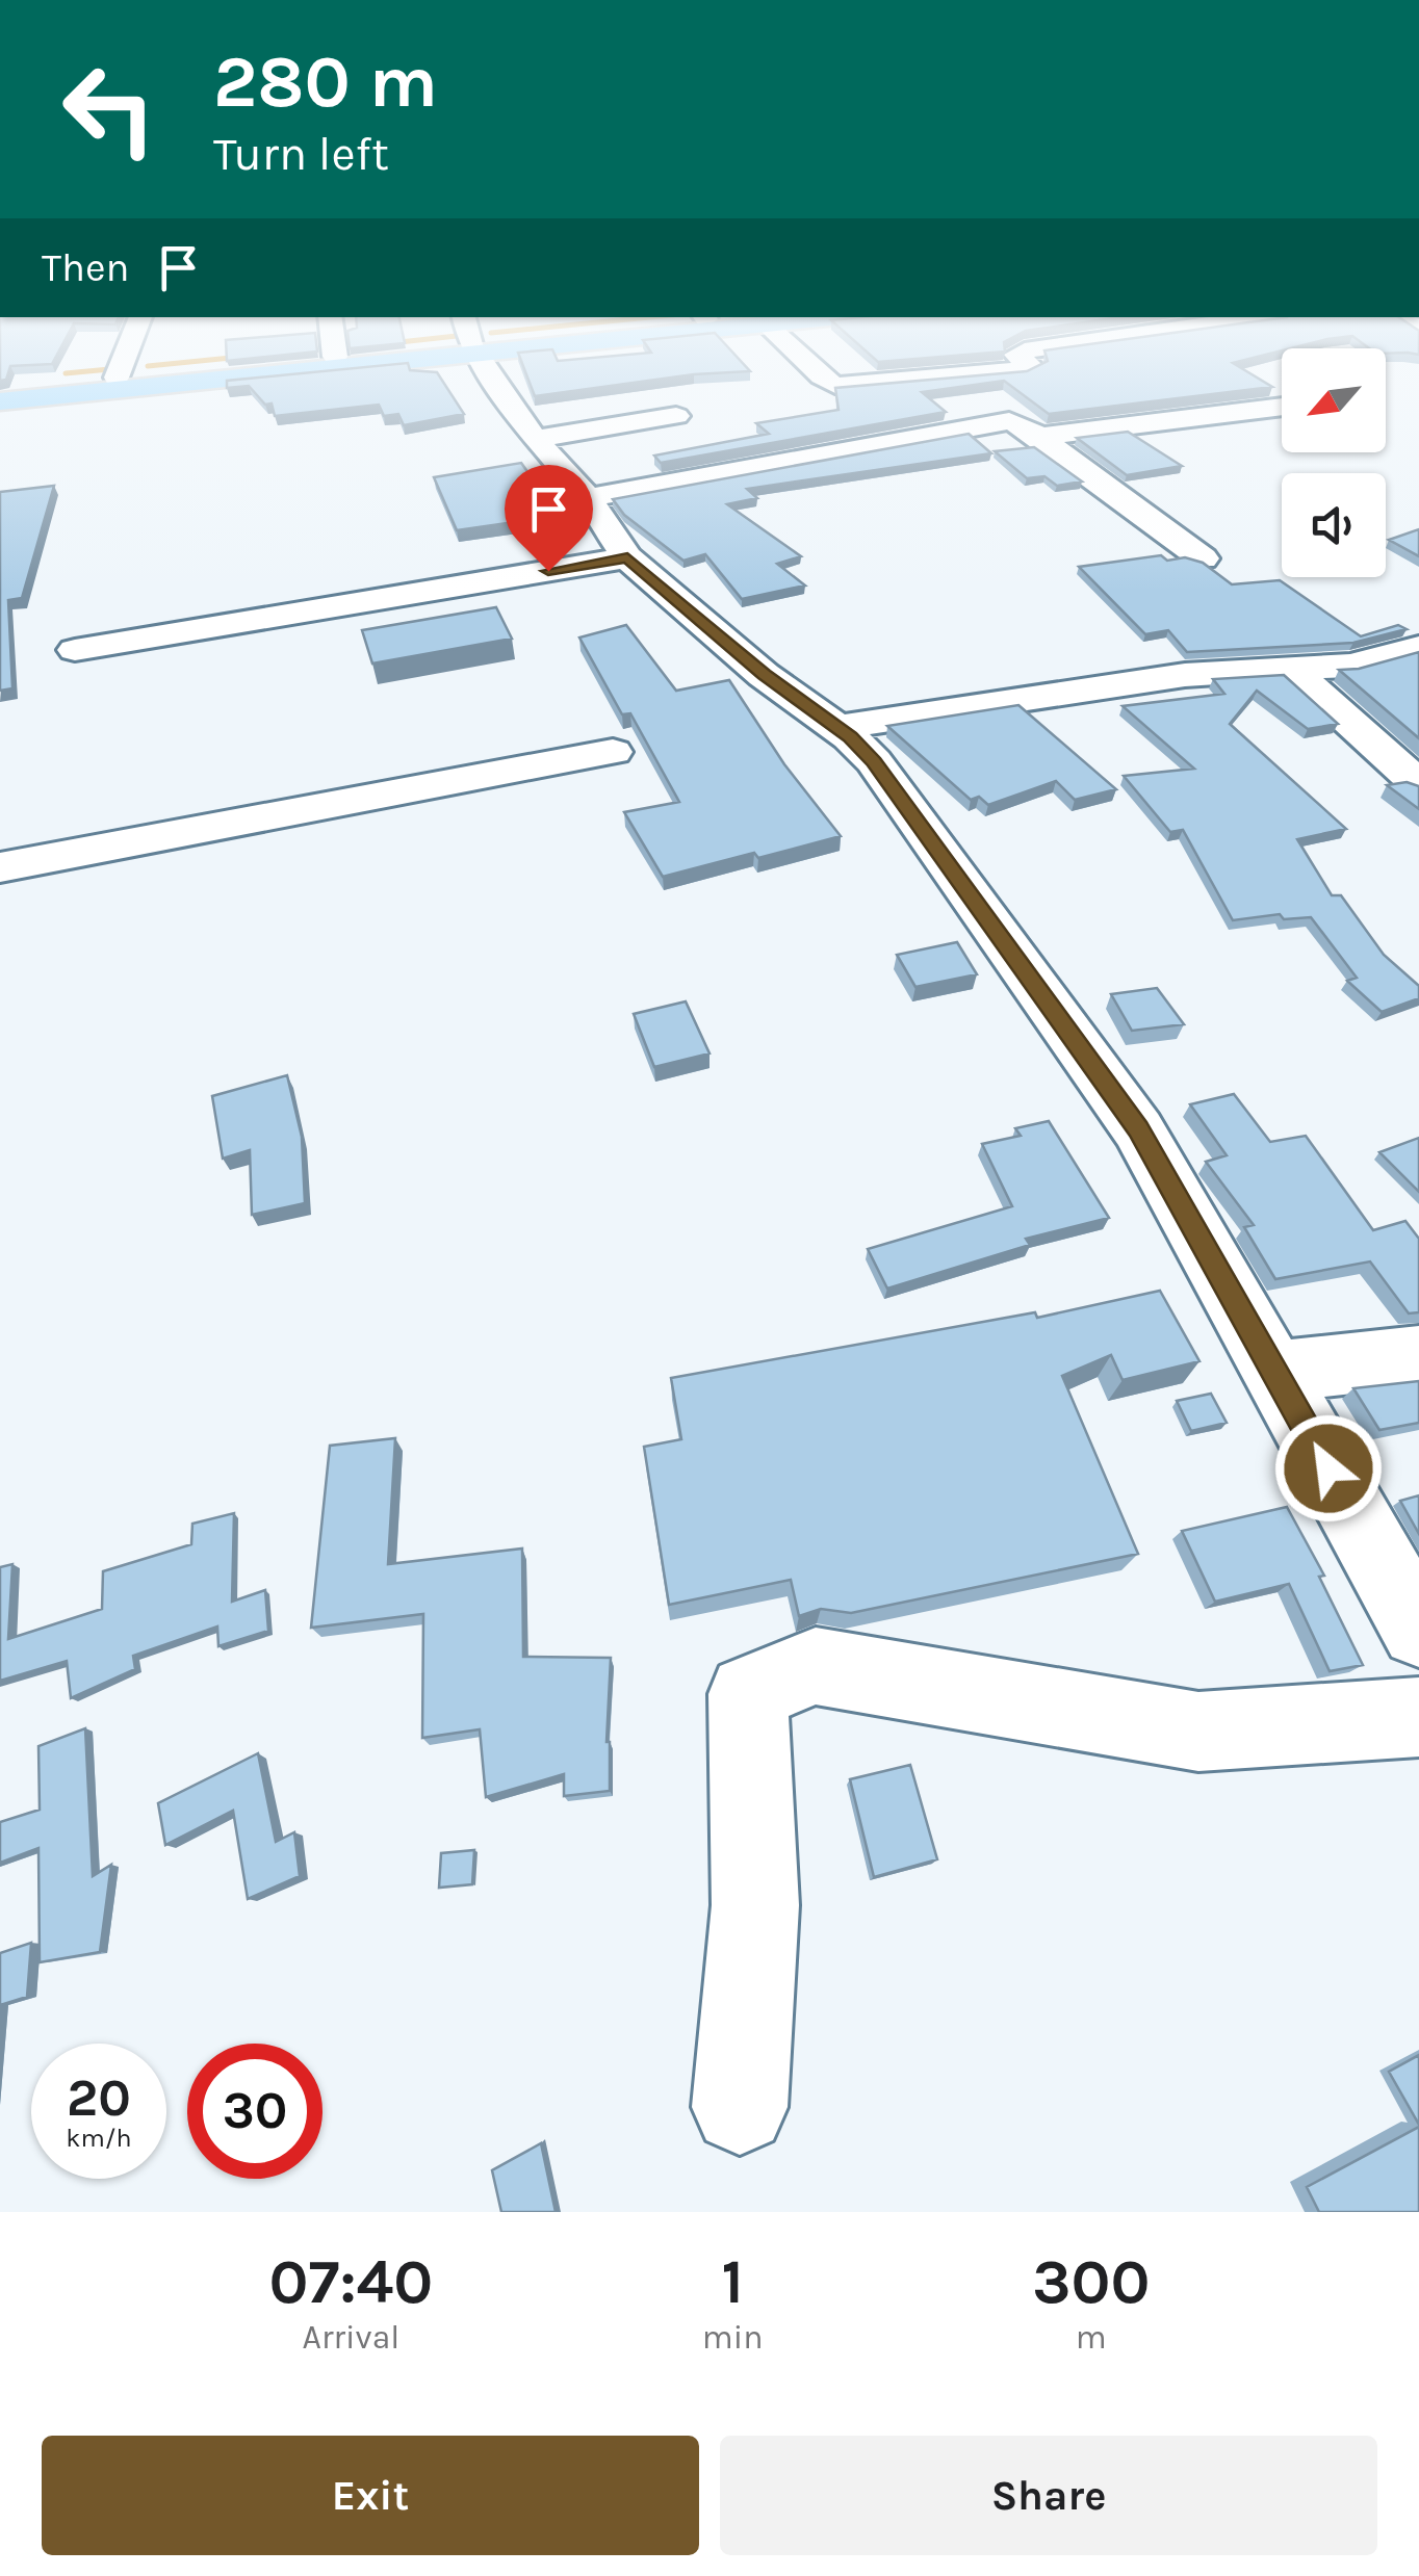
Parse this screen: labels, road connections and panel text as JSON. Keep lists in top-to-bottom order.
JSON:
{
  "north": "bottom left",
  "page": {
    "turn": ["280 m", "Turn left"],
    "then": "Then",
    "speed": "20 km/h",
    "limit": "30",
    "eta": [
      "07:40",
      "Arrival",
      "1",
      "min",
      "300",
      "m"
    ],
    "buttons": ["Exit", "Share"]
  }
}
